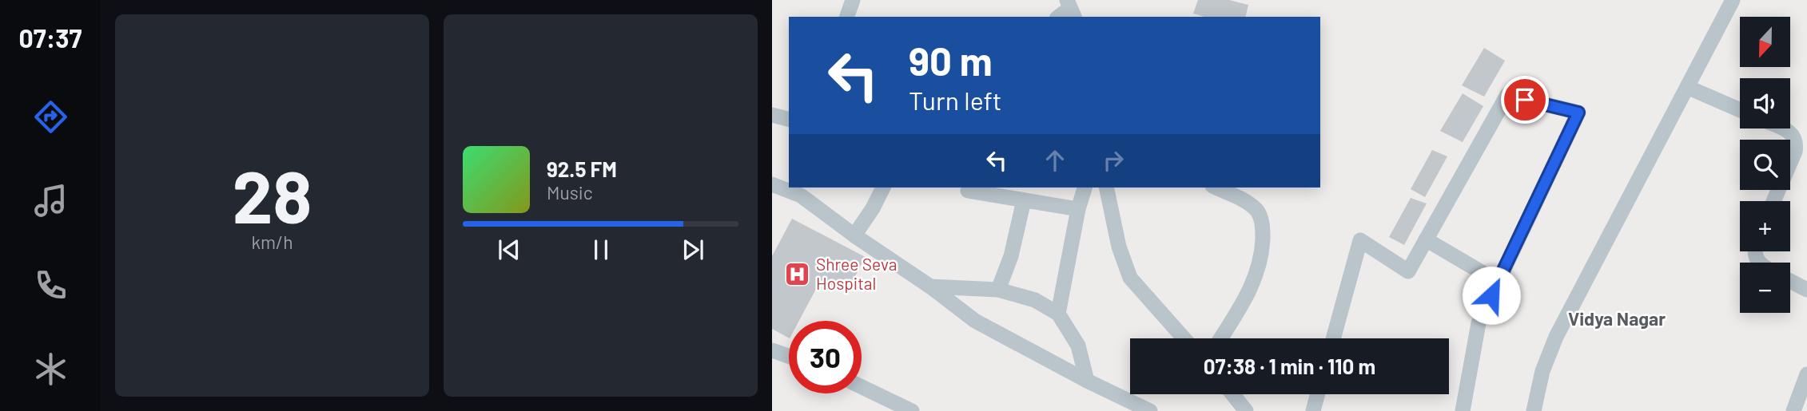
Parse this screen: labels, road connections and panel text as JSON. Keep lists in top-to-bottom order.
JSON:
{
  "districts": ["Vidya Nagar"],
  "places": {
    "hospital": ["Shree Seva Hospital"]
  },
  "north": "bottom",
  "page": {
    "tabs": "07:37",
    "tile": ["28", "km/h"],
    "map_buttons": ["+", "−"],
    "turn": ["90 m", "Turn left"],
    "song": ["92.5 FM", "Music"],
    "limit": "30",
    "trip": "07:38 · 1 min · 110 m"
  }
}
